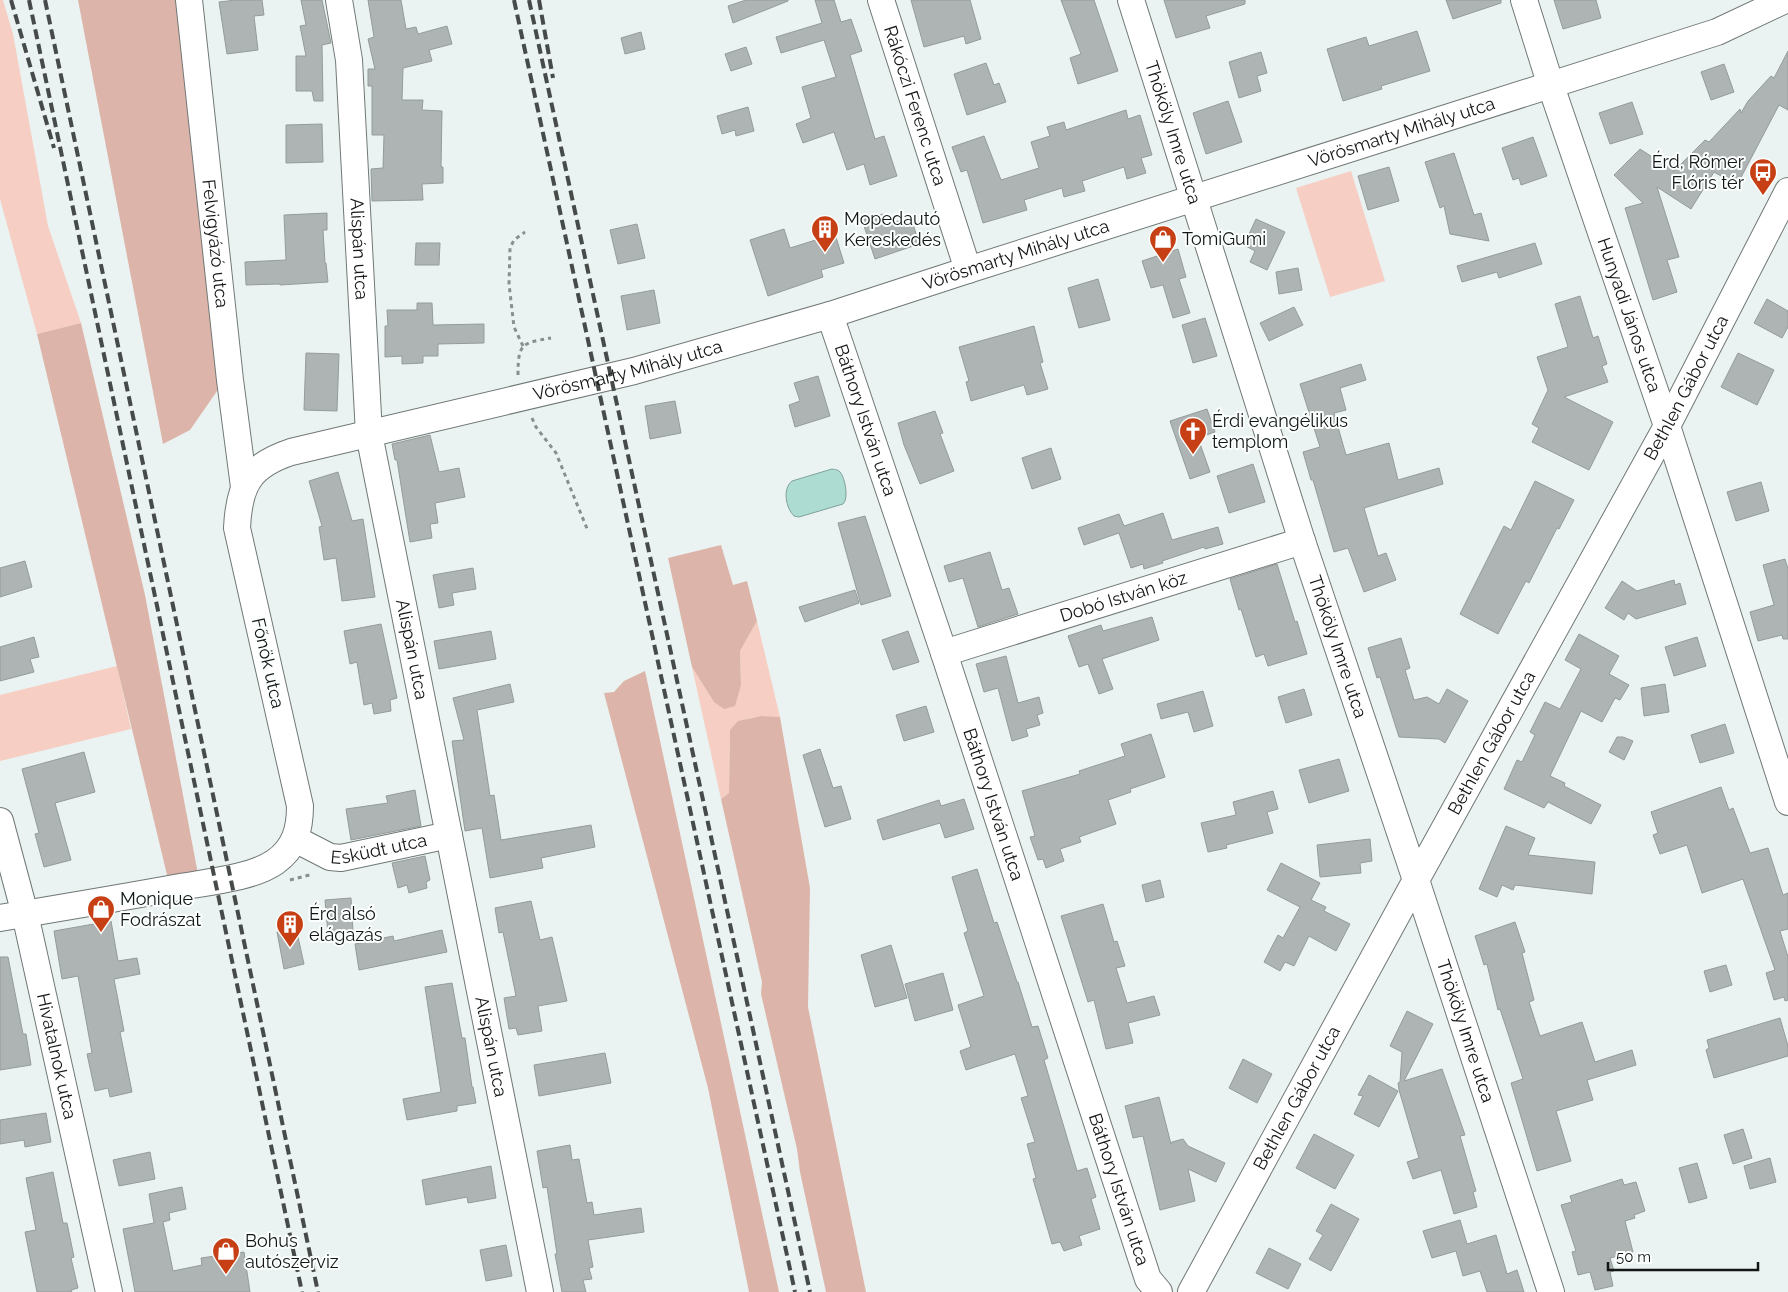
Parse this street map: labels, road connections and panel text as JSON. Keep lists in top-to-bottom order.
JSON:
{
  "streets": {
    "street": [
      "Rákóczi Ferenc utca",
      "Thököly Imre utca",
      "Vörösmarty Mihály utca",
      "Felvigyázó utca",
      "Alispán utca",
      "Hunyadi János utca",
      "Bethlen Gábor utca",
      "Báthory István utca",
      "Dobó István köz",
      "Főnök utca",
      "Esküdt utca",
      "Hivatalnok utca"
    ]
  },
  "crossings": [
    ["Rákóczi Ferenc utca", "Vörösmarty Mihály utca"],
    ["Thököly Imre utca", "Vörösmarty Mihály utca"],
    ["Thököly Imre utca", "Bethlen Gábor utca"],
    ["Thököly Imre utca", "Dobó István köz"],
    ["Vörösmarty Mihály utca", "Felvigyázó utca"],
    ["Vörösmarty Mihály utca", "Alispán utca"],
    ["Vörösmarty Mihály utca", "Hunyadi János utca"],
    ["Vörösmarty Mihály utca", "Báthory István utca"],
    ["Vörösmarty Mihály utca", "Főnök utca"],
    ["Felvigyázó utca", "Főnök utca"],
    ["Alispán utca", "Esküdt utca"],
    ["Hunyadi János utca", "Bethlen Gábor utca"],
    ["Báthory István utca", "Dobó István köz"],
    ["Főnök utca", "Esküdt utca"]
  ],
  "places": {
    "bus stop": ["Érd, Rómer Flóris tér"],
    "building": ["Mopedautó Kereskedés", "Érd alsó elágazás"],
    "shop": ["TomiGumi", "Monique Fodrászat", "Bohus autószerviz"],
    "church": ["Érdi evangélikus templom"]
  },
  "scale_bar": "50 m"
}
